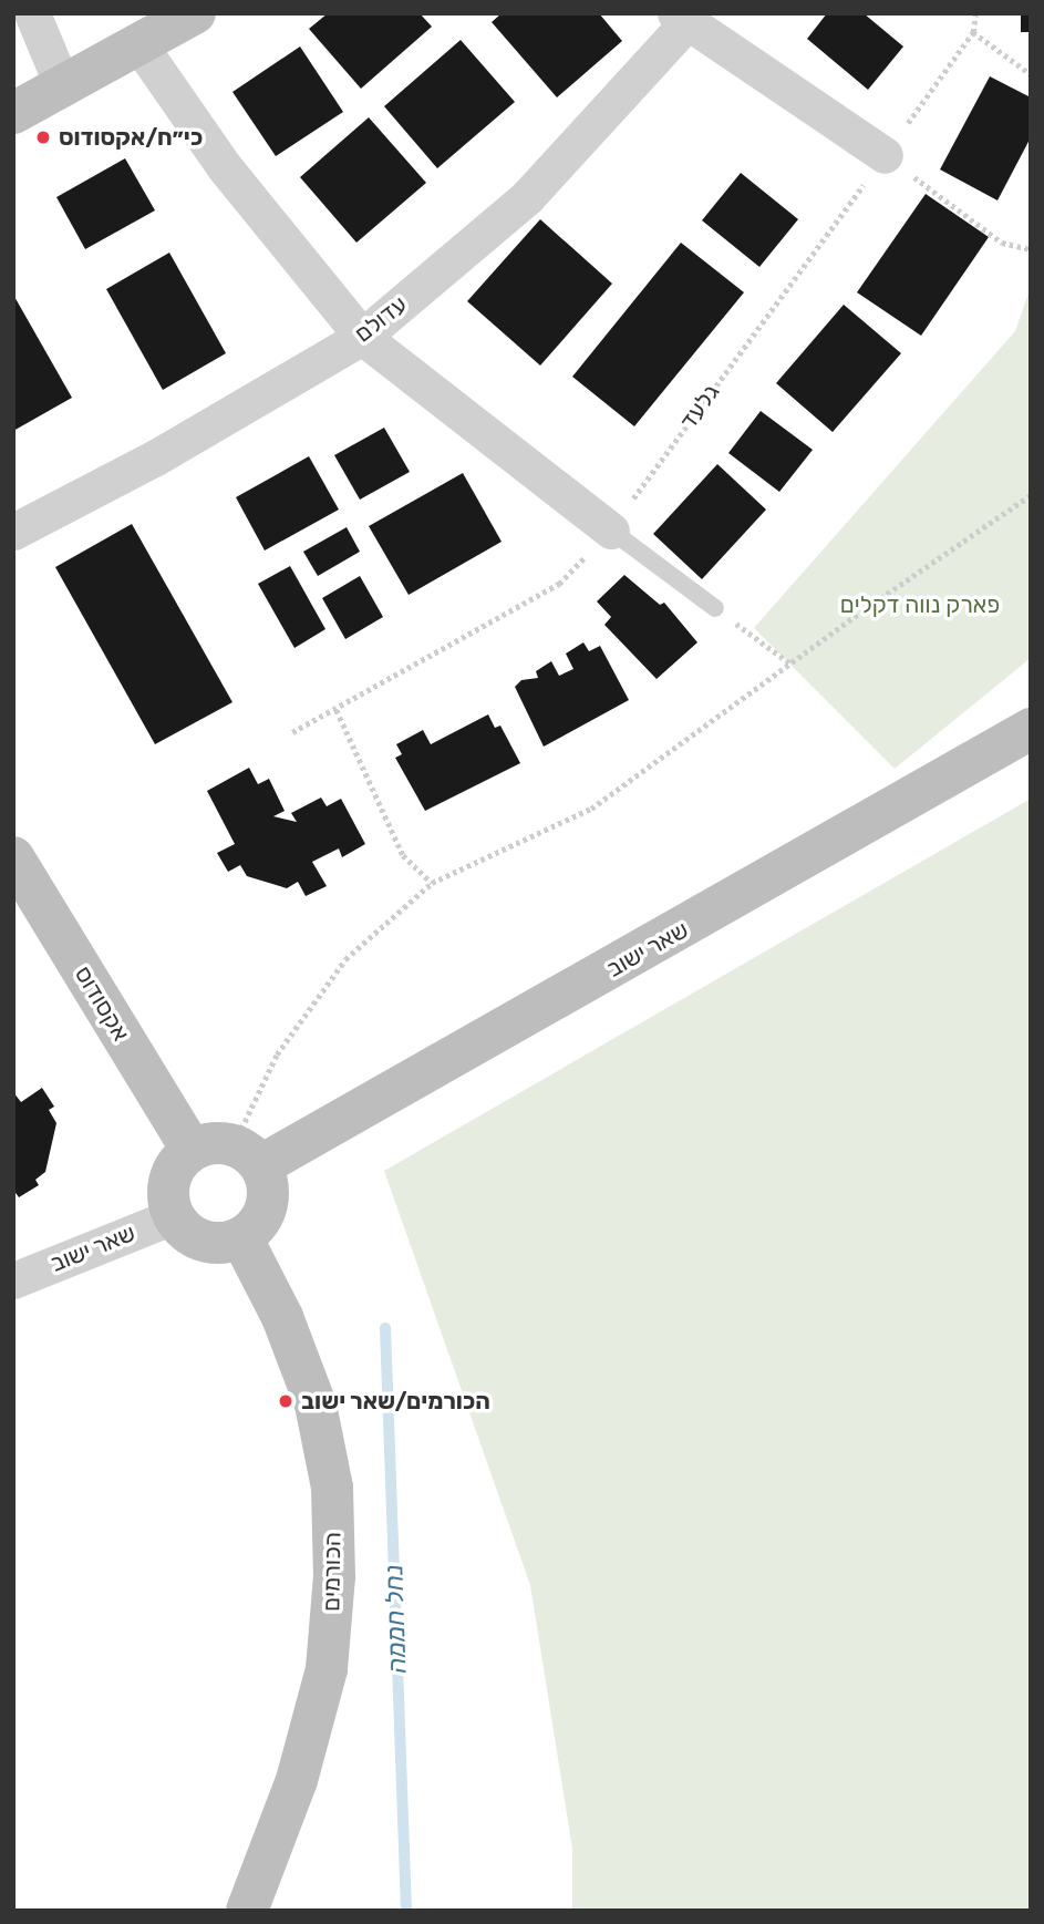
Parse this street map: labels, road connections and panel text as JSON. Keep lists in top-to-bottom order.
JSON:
{
  "streets": {
    "street": [
      "עדולם",
      "שאר ישוב",
      "אקסודוס",
      "הכורמים"
    ],
    "path": ["גלעד"]
  },
  "crossings": [
    ["שאר ישוב", "אקסודוס"],
    ["שאר ישוב", "הכורמים"],
    ["אקסודוס", "הכורמים"]
  ],
  "water": ["נחל חממה"],
  "parks": ["פארק נווה דקלים"],
  "places": ["כי״ח/אקסודוס", "הכורמים/שאר ישוב"]
}
